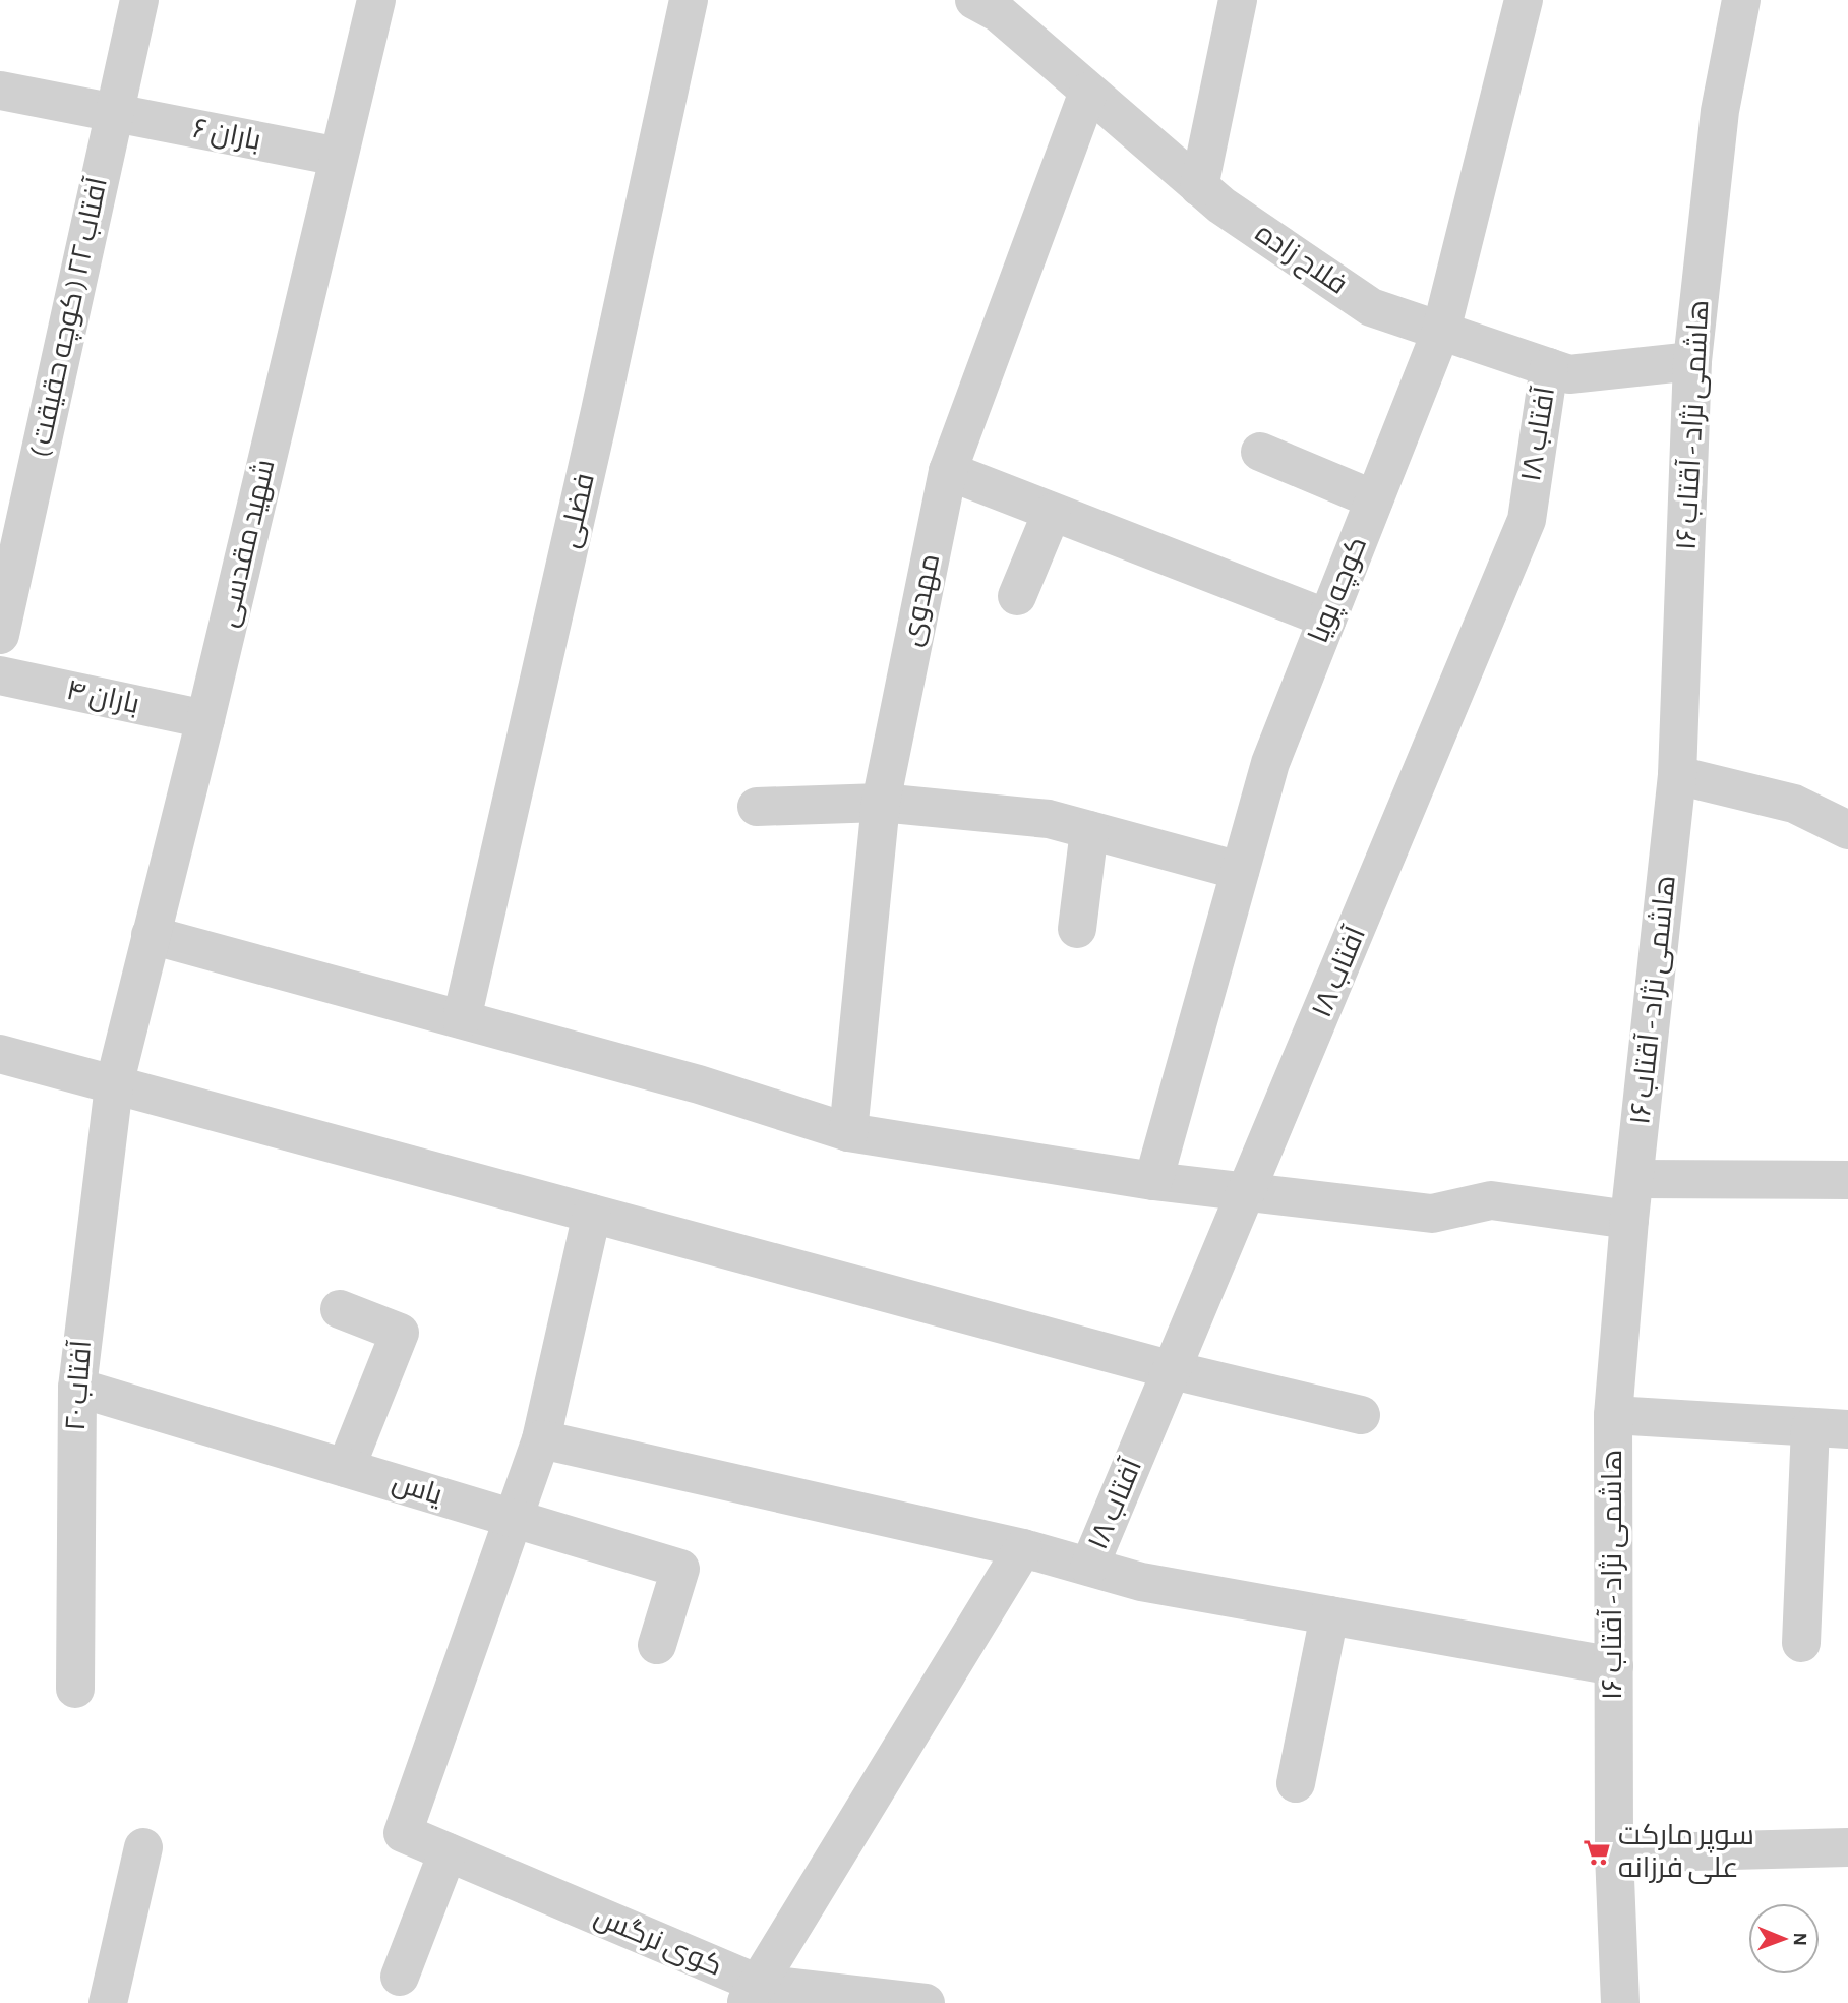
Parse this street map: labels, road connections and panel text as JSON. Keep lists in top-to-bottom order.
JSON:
{
  "streets": {
    "street": [
      "باران ۶",
      "فلاح زاده",
      "آفتاب ۲۲ ( کوچه حقیقت )",
      "هاشمی نژاد - آقتاب ۱۶",
      "آفتاب ۱۸",
      "فضلی",
      "شهید مقدسی",
      "کوچه پویا",
      "مهدوی",
      "باران ۴",
      "آفتاب ۲۰",
      "یاس",
      "کوی نرگس"
    ]
  },
  "crossings": [
    ["باران ۶", "آفتاب ۲۲ ( کوچه حقیقت )"],
    ["باران ۶", "شهید مقدسی"],
    ["فلاح زاده", "هاشمی نژاد - آقتاب ۱۶"],
    ["فلاح زاده", "آفتاب ۱۸"],
    ["فلاح زاده", "کوچه پویا"],
    ["فلاح زاده", "مهدوی"],
    ["شهید مقدسی", "باران ۴"],
    ["شهید مقدسی", "آفتاب ۲۰"],
    ["آفتاب ۲۰", "یاس"],
    ["یاس", "کوی نرگس"]
  ],
  "places": {
    "supermarket": ["سوپر مارکت علی فرزانه"]
  },
  "north": "right"
}
